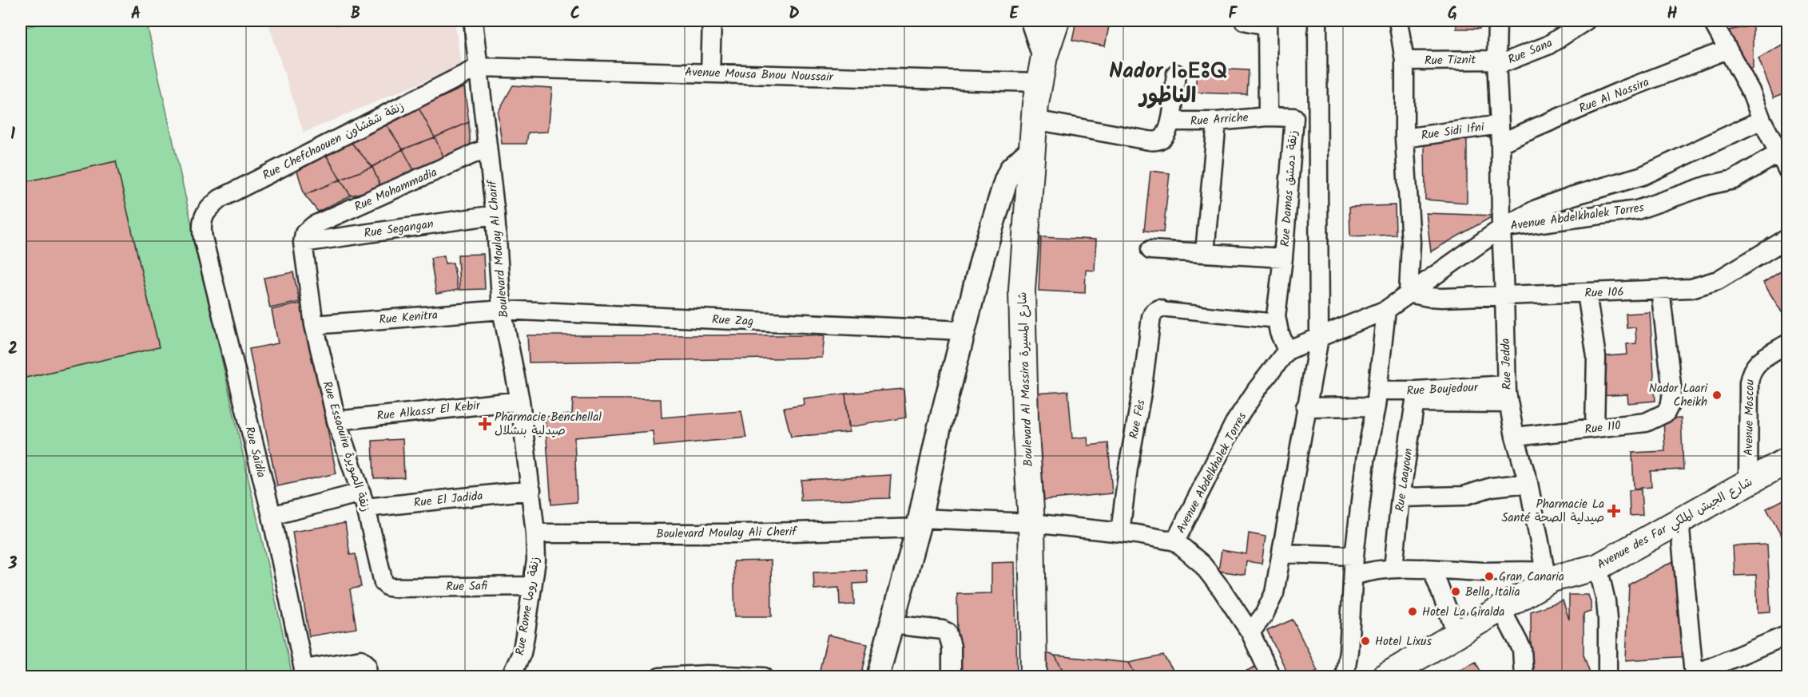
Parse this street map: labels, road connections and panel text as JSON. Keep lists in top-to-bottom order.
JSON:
{
  "streets": {
    "main road": ["Boulevard Al Massira شارع المسيرة", "Avenue des Far شارع الجيش الملكي"],
    "street": [
      "Rue Sana",
      "Rue Tiznit",
      "Avenue Mousa Bnou Noussair",
      "Rue Al Nassira",
      "Rue Arriche",
      "Rue Sidi Ifni",
      "Rue Chefchaouen زنقة شفشاون",
      "Rue Damas زنقة دمشق",
      "Rue Mohammadia",
      "Avenue Abdelkhalek Torres",
      "Rue Segangan",
      "Boulevard Moulay Al Charif",
      "Rue 106",
      "Rue Kenitra",
      "Rue Zag",
      "Rue Jedda",
      "Rue Boujedour",
      "Rue Alkassr El Kebir",
      "Avenue Moscou",
      "Rue Fès",
      "Rue 110",
      "Rue Essaouira زنقة الصويرة",
      "Rue Saïdia",
      "Rue Laayoun",
      "Rue El Jadida",
      "Boulevard Moulay Ali Cherif",
      "Rue Safi",
      "Rue Rome زنقة روما"
    ]
  },
  "crossings": [
    ["Rue Sana", "Rue Tiznit"],
    ["Rue Sana", "Rue Jedda"],
    ["Rue Tiznit", "Rue Jedda"],
    ["Avenue Mousa Bnou Noussair", "Rue Chefchaouen زنقة شفشاون"],
    ["Avenue Mousa Bnou Noussair", "Boulevard Moulay Al Charif"],
    ["Avenue Mousa Bnou Noussair", "Boulevard Al Massira شارع المسيرة"],
    ["Rue Al Nassira", "Rue Jedda"],
    ["Rue Arriche", "Rue Damas زنقة دمشق"],
    ["Rue Sidi Ifni", "Rue Jedda"],
    ["Rue Chefchaouen زنقة شفشاون", "Boulevard Moulay Al Charif"],
    ["Rue Chefchaouen زنقة شفشاون", "Rue Saïdia"],
    ["Rue Damas زنقة دمشق", "Avenue Abdelkhalek Torres"],
    ["Rue Mohammadia", "Rue Segangan"],
    ["Rue Mohammadia", "Boulevard Moulay Al Charif"],
    ["Rue Mohammadia", "Rue Essaouira زنقة الصويرة"],
    ["Avenue Abdelkhalek Torres", "Rue 106"],
    ["Avenue Abdelkhalek Torres", "Rue Jedda"],
    ["Avenue Abdelkhalek Torres", "Boulevard Al Massira شارع المسيرة"],
    ["Avenue Abdelkhalek Torres", "Rue Fès"],
    ["Avenue Abdelkhalek Torres", "Boulevard Moulay Ali Cherif"],
    ["Rue Segangan", "Boulevard Moulay Al Charif"],
    ["Rue Segangan", "Rue Essaouira زنقة الصويرة"],
    ["Boulevard Moulay Al Charif", "Rue Kenitra"],
    ["Boulevard Moulay Al Charif", "Rue Zag"],
    ["Boulevard Moulay Al Charif", "Rue Alkassr El Kebir"],
    ["Boulevard Moulay Al Charif", "Rue El Jadida"],
    ["Boulevard Moulay Al Charif", "Boulevard Moulay Ali Cherif"],
    ["Boulevard Moulay Al Charif", "Rue Rome زنقة روما"],
    ["Rue 106", "Rue Jedda"],
    ["Rue 106", "Rue 110"],
    ["Rue Kenitra", "Rue Zag"],
    ["Rue Kenitra", "Rue Essaouira زنقة الصويرة"],
    ["Rue Jedda", "Rue Boujedour"],
    ["Rue Jedda", "Rue 110"],
    ["Rue Jedda", "Avenue des Far شارع الجيش الملكي"],
    ["Rue Boujedour", "Rue Laayoun"],
    ["Rue Alkassr El Kebir", "Rue Essaouira زنقة الصويرة"],
    ["Avenue Moscou", "Avenue des Far شارع الجيش الملكي"],
    ["Rue Essaouira زنقة الصويرة", "Rue El Jadida"],
    ["Rue Essaouira زنقة الصويرة", "Rue Safi"],
    ["Rue Saïdia", "Rue El Jadida"],
    ["Boulevard Moulay Ali Cherif", "Rue Rome زنقة روما"],
    ["Rue Safi", "Rue Rome زنقة روما"]
  ],
  "districts": ["Nador ⵏⴰⴹⵓⵕ الناظور"],
  "places": {
    "other": [
      "Nador Laari Cheikh",
      "Gran Canaria",
      "Bella Italia",
      "Hotel La Giralda",
      "Hotel Lixus"
    ],
    "health": ["Pharmacie Benchellal صيدلية بنشلال", "Pharmacie La Santé صيدلية الصحة"]
  },
  "grid": {
    "columns": [
      "A",
      "B",
      "C",
      "D",
      "E",
      "F",
      "G",
      "H"
    ],
    "rows": ["1", "2", "3"]
  }
}
